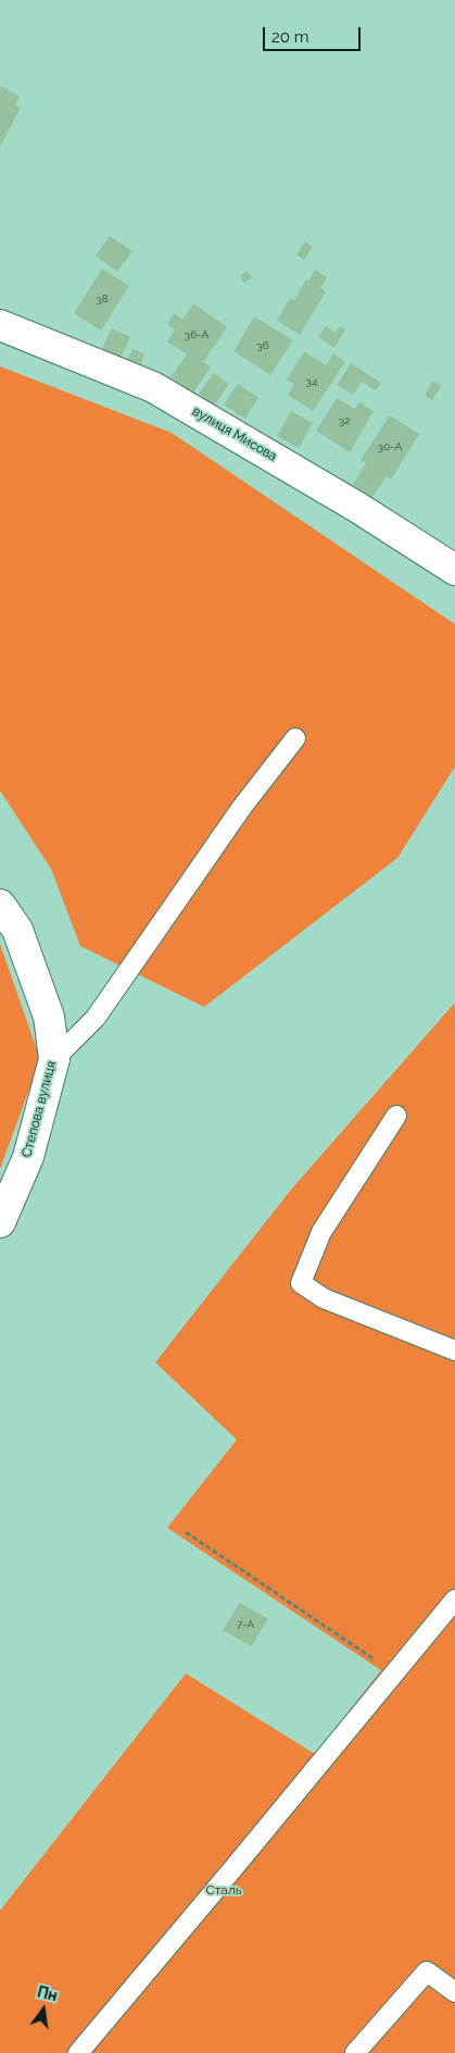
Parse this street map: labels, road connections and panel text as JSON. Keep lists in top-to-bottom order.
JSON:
{
  "streets": {
    "street": ["вулиця Мисова", "Степова вулиця"]
  },
  "parks": ["Сталь"],
  "house_numbers": [
    "38",
    "36-А",
    "36",
    "34",
    "32",
    "30-А",
    "7-А"
  ],
  "scale_bar": "20 m",
  "north": "top"
}
